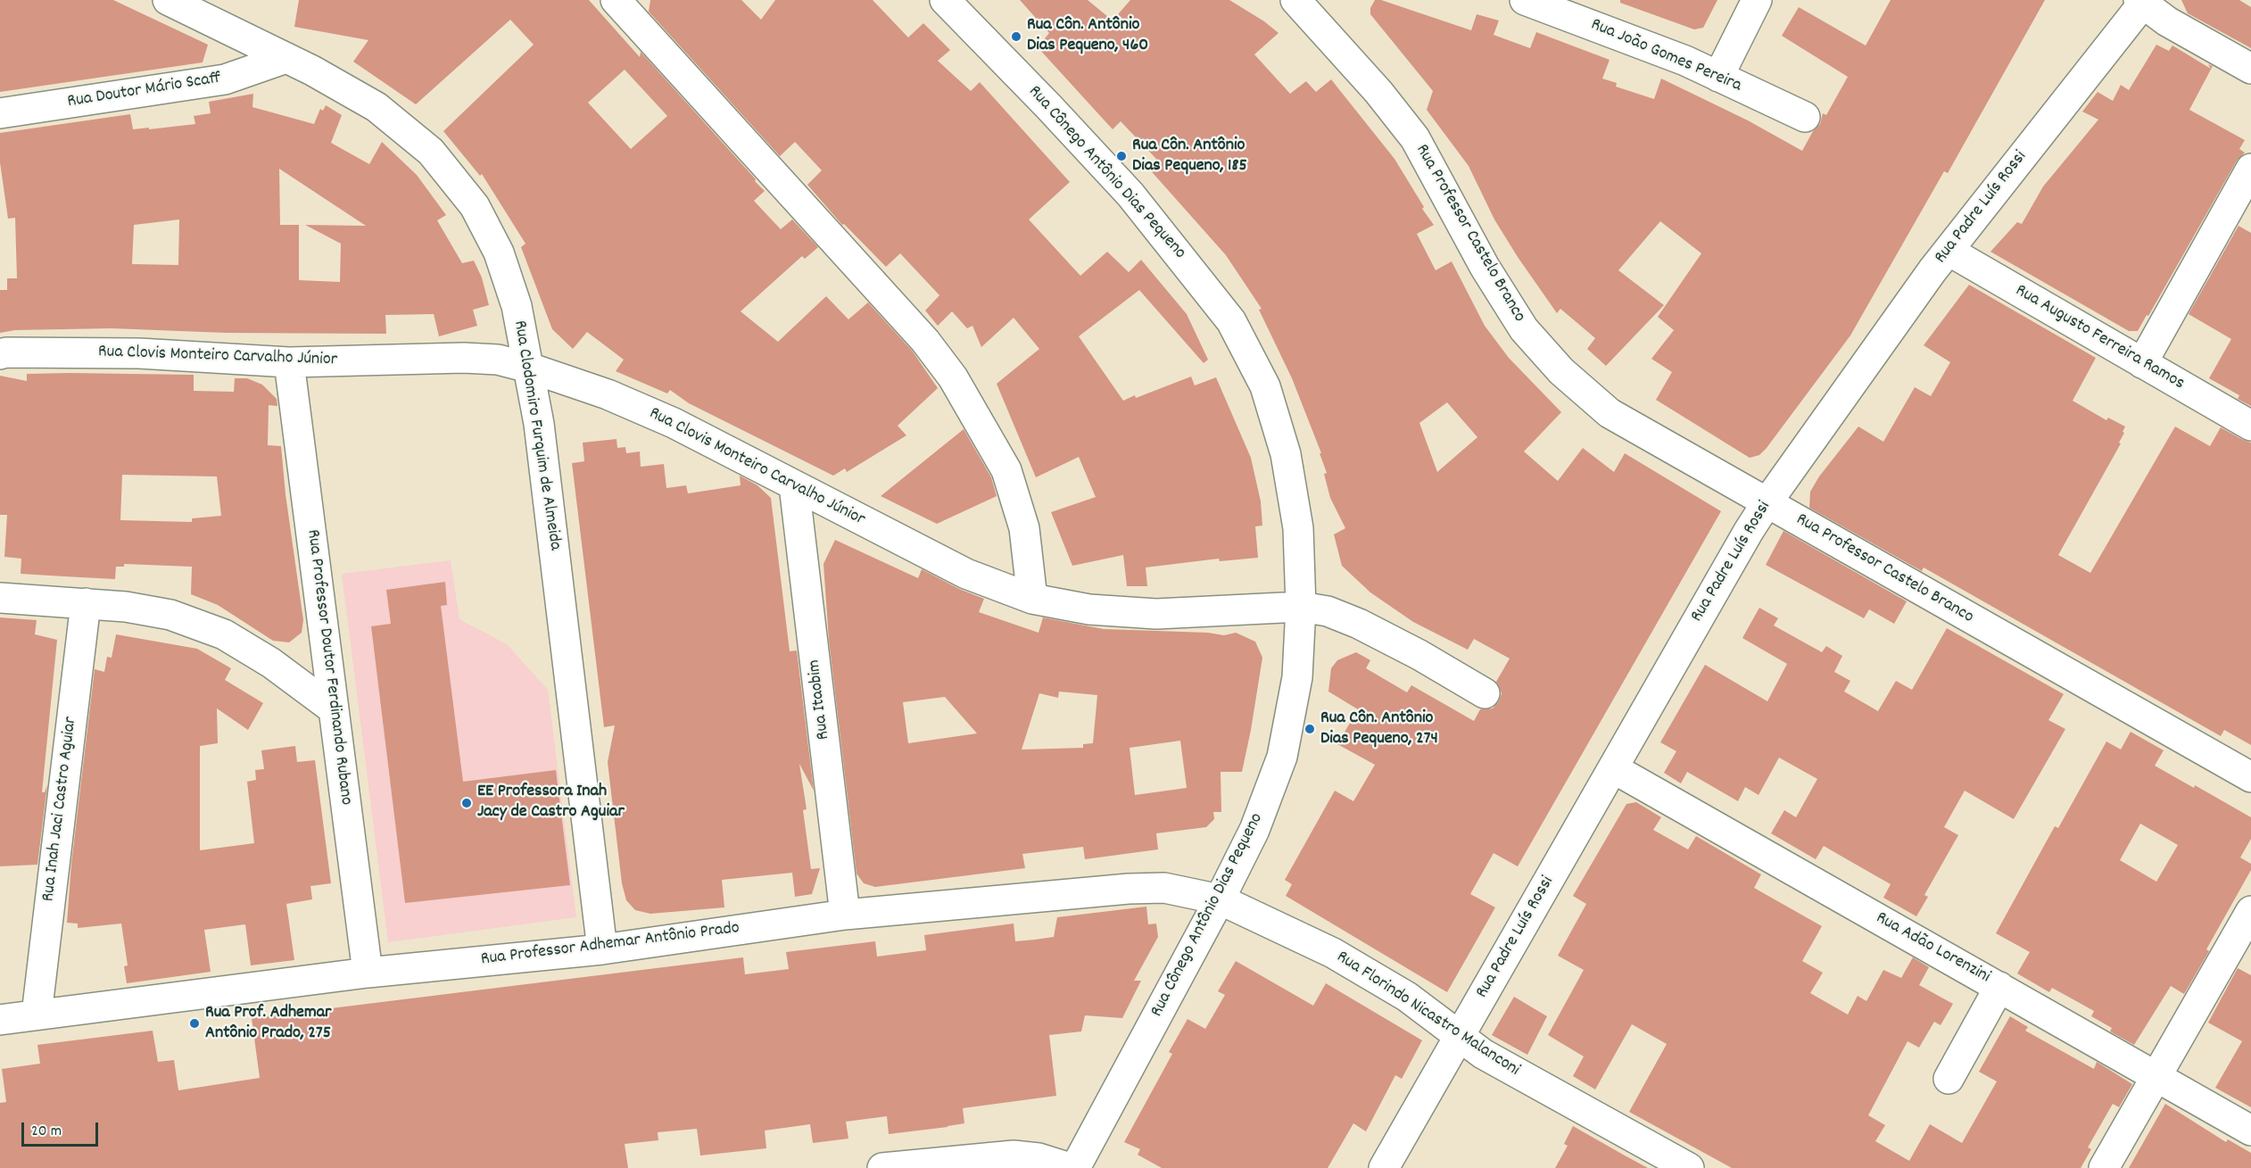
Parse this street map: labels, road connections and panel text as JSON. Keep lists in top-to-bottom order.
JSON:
{
  "streets": {
    "street": [
      "Rua João Gomes Pereira",
      "Rua Doutor Mário Scaff",
      "Rua Cônego Antônio Dias Pequeno",
      "Rua Padre Luís Rossi",
      "Rua Professor Castelo Branco",
      "Rua Augusto Ferreira Ramos",
      "Rua Clovis Monteiro Carvalho Júnior",
      "Rua Clodomiro Furquim de Almeida",
      "Rua Professor Doutor Ferdinando Rubano",
      "Rua Itaobim",
      "Rua Inah Jaci Castro Aguiar",
      "Rua Professor Adhemar Antônio Prado",
      "Rua Adão Lorenzini",
      "Rua Florindo Nicastro Malanconi"
    ]
  },
  "crossings": [
    ["Rua Doutor Mário Scaff", "Rua Clodomiro Furquim de Almeida"],
    ["Rua Cônego Antônio Dias Pequeno", "Rua Clovis Monteiro Carvalho Júnior"],
    ["Rua Cônego Antônio Dias Pequeno", "Rua Professor Adhemar Antônio Prado"],
    ["Rua Cônego Antônio Dias Pequeno", "Rua Florindo Nicastro Malanconi"],
    ["Rua Padre Luís Rossi", "Rua Professor Castelo Branco"],
    ["Rua Padre Luís Rossi", "Rua Augusto Ferreira Ramos"],
    ["Rua Padre Luís Rossi", "Rua Adão Lorenzini"],
    ["Rua Padre Luís Rossi", "Rua Florindo Nicastro Malanconi"],
    ["Rua Clovis Monteiro Carvalho Júnior", "Rua Clodomiro Furquim de Almeida"],
    ["Rua Clovis Monteiro Carvalho Júnior", "Rua Professor Doutor Ferdinando Rubano"],
    ["Rua Clovis Monteiro Carvalho Júnior", "Rua Itaobim"],
    ["Rua Clodomiro Furquim de Almeida", "Rua Professor Adhemar Antônio Prado"],
    ["Rua Professor Doutor Ferdinando Rubano", "Rua Professor Adhemar Antônio Prado"],
    ["Rua Itaobim", "Rua Professor Adhemar Antônio Prado"],
    ["Rua Inah Jaci Castro Aguiar", "Rua Professor Adhemar Antônio Prado"],
    ["Rua Professor Adhemar Antônio Prado", "Rua Florindo Nicastro Malanconi"]
  ],
  "places": [
    "Rua Côn. Antônio Dias Pequeno, 460",
    "Rua Côn. Antônio Dias Pequeno, 185",
    "Rua Côn. Antônio Dias Pequeno, 274",
    "EE Professora Inah Jacy de Castro Aguiar",
    "Rua Prof. Adhemar Antônio Prado, 275"
  ],
  "scale_bar": "20 m"
}
